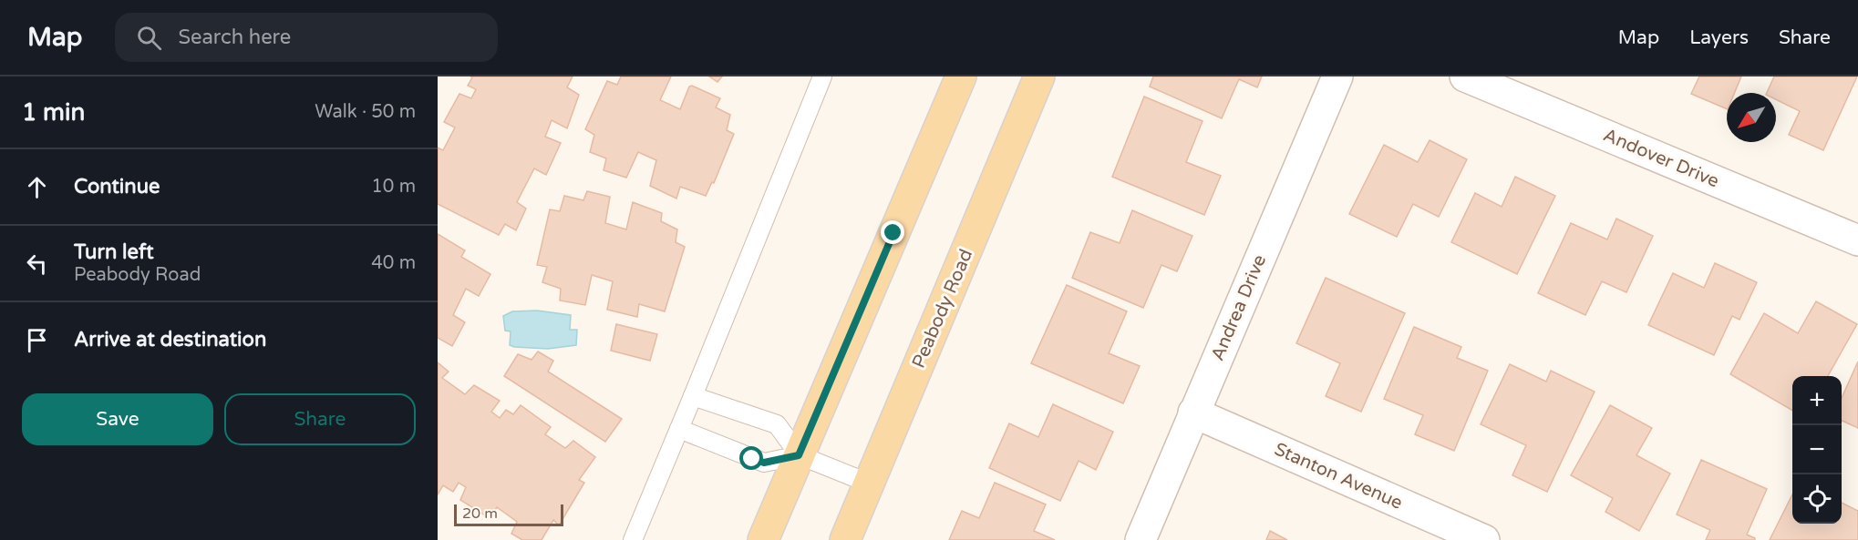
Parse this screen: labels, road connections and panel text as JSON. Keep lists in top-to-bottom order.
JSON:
{
  "streets": {
    "main road": ["Peabody Road"],
    "street": ["Andover Drive", "Andrea Drive", "Stanton Avenue"]
  },
  "crossings": [
    ["Andrea Drive", "Stanton Avenue"]
  ],
  "scale_bar": "20 m",
  "north": "bottom left",
  "page": {
    "header": "Map",
    "search": "Search here",
    "nav": ["Map", "Layers", "Share"],
    "heading": ["1 min", "Walk · 50 m"],
    "list": [
      ["Continue", "10 m"],
      ["Turn left", "Peabody Road", "40 m"],
      "Arrive at destination"
    ],
    "map_buttons": ["+", "−"],
    "buttons": ["Save", "Share"],
    "scale": "20 m"
  }
}
